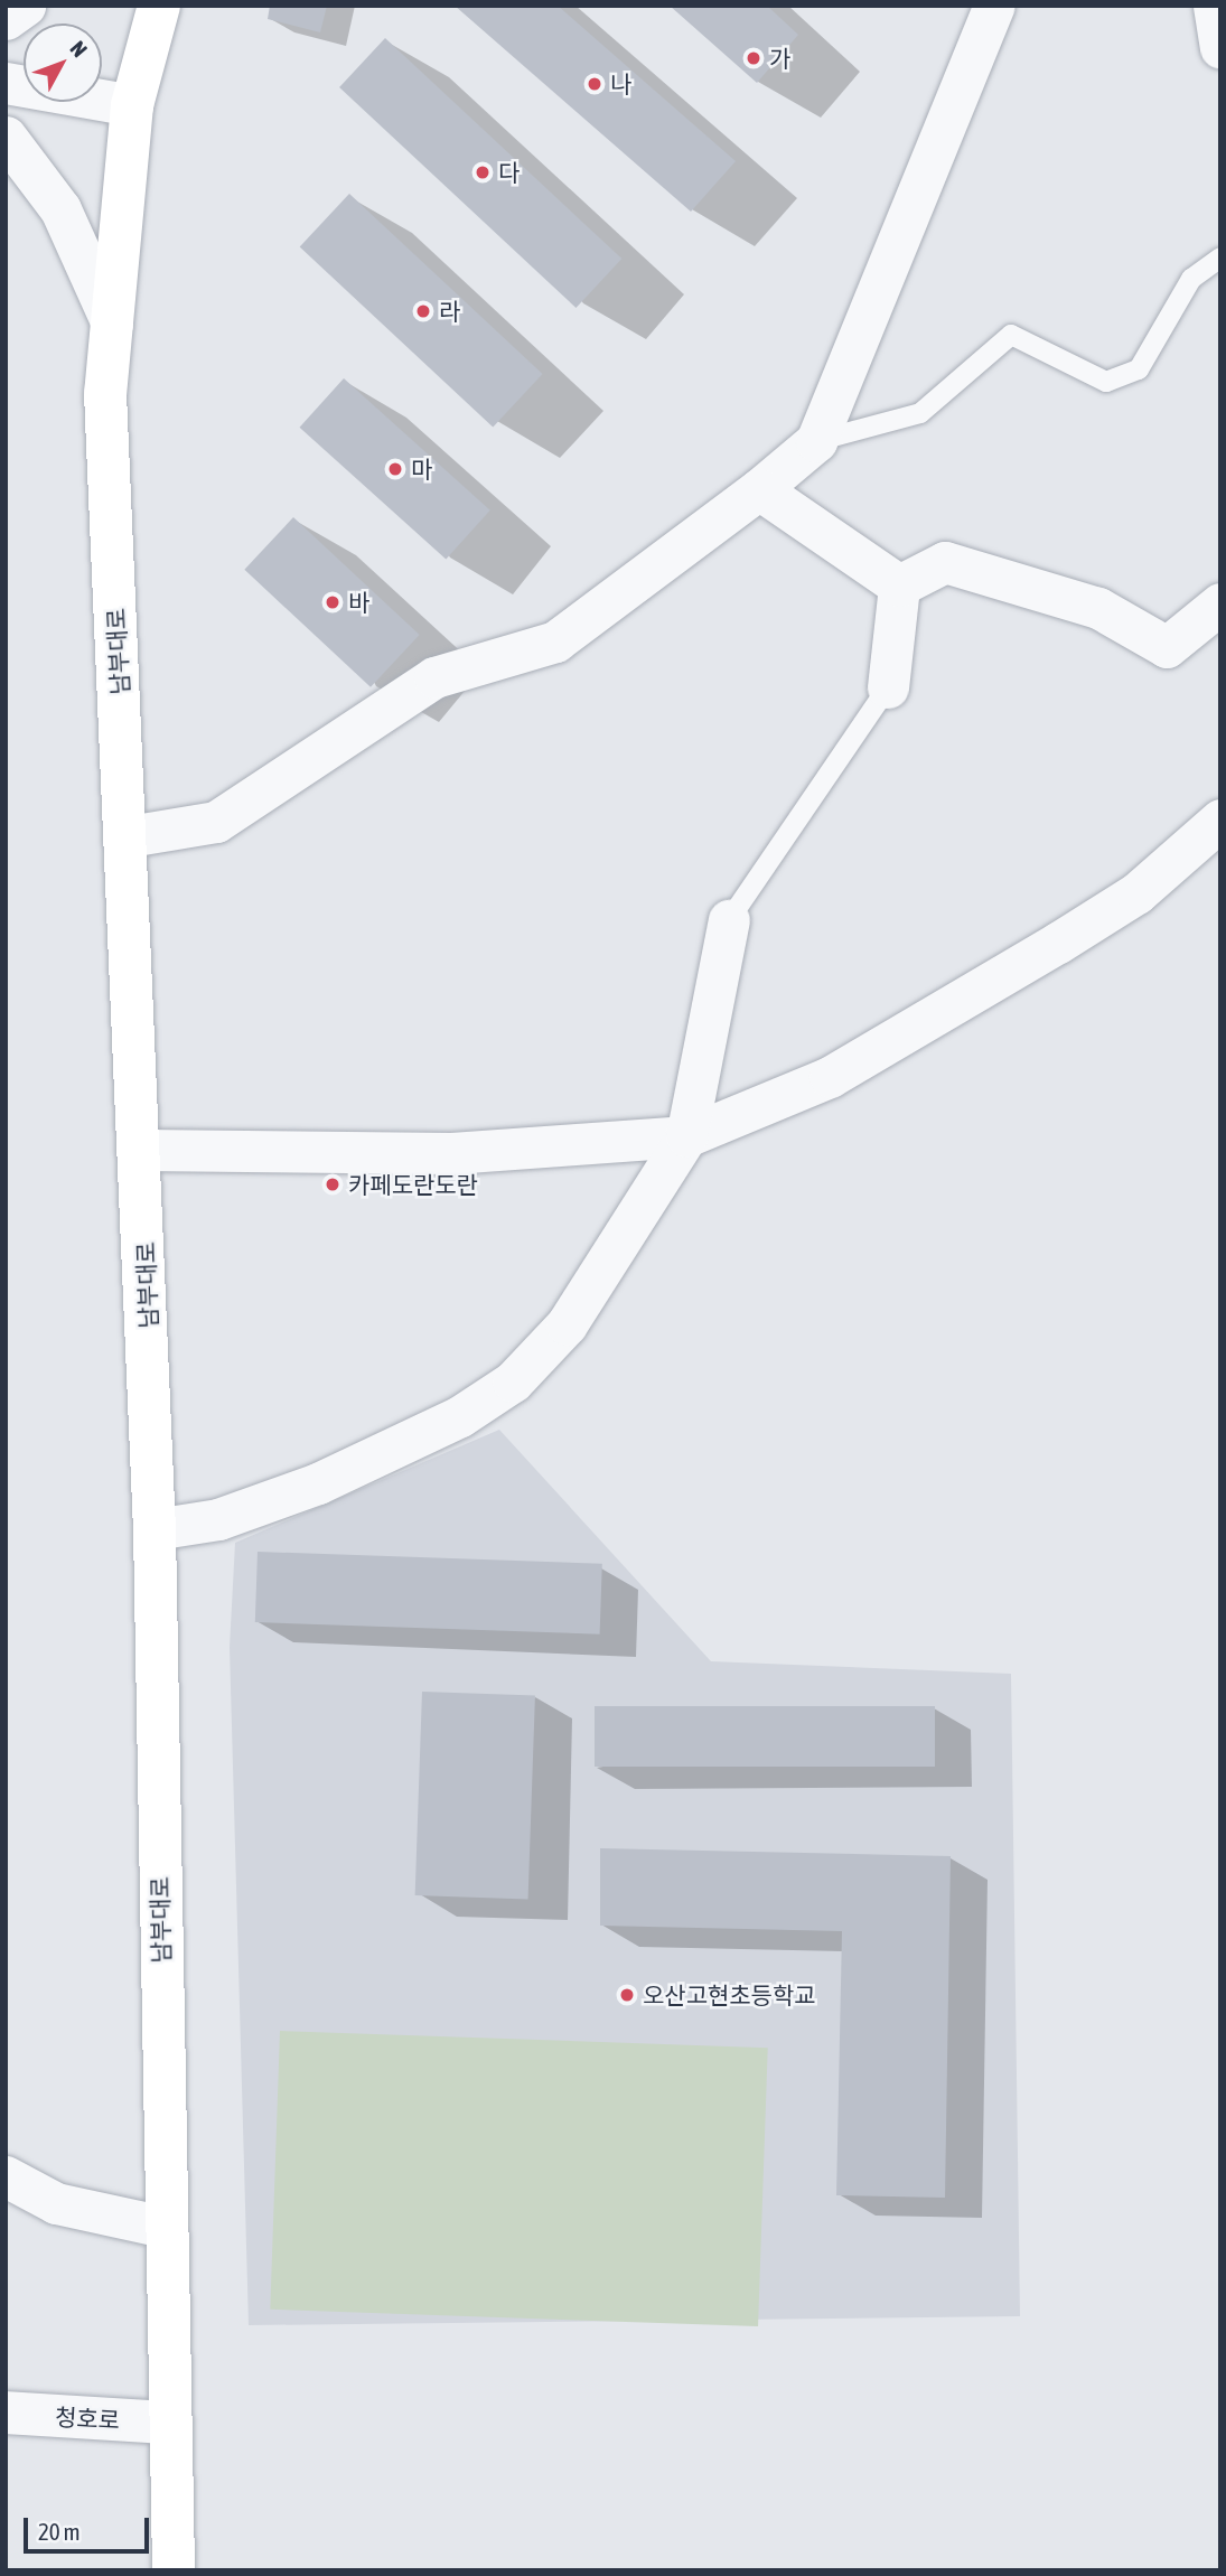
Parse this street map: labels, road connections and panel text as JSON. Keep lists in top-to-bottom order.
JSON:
{
  "streets": {
    "main road": ["남부대로"],
    "street": ["청호로"]
  },
  "crossings": [
    ["남부대로", "청호로"]
  ],
  "places": [
    "가",
    "나",
    "다",
    "라",
    "마",
    "바",
    "카페도란도란",
    "오산고현초등학교"
  ],
  "scale_bar": "20 m",
  "north": "top right"
}
